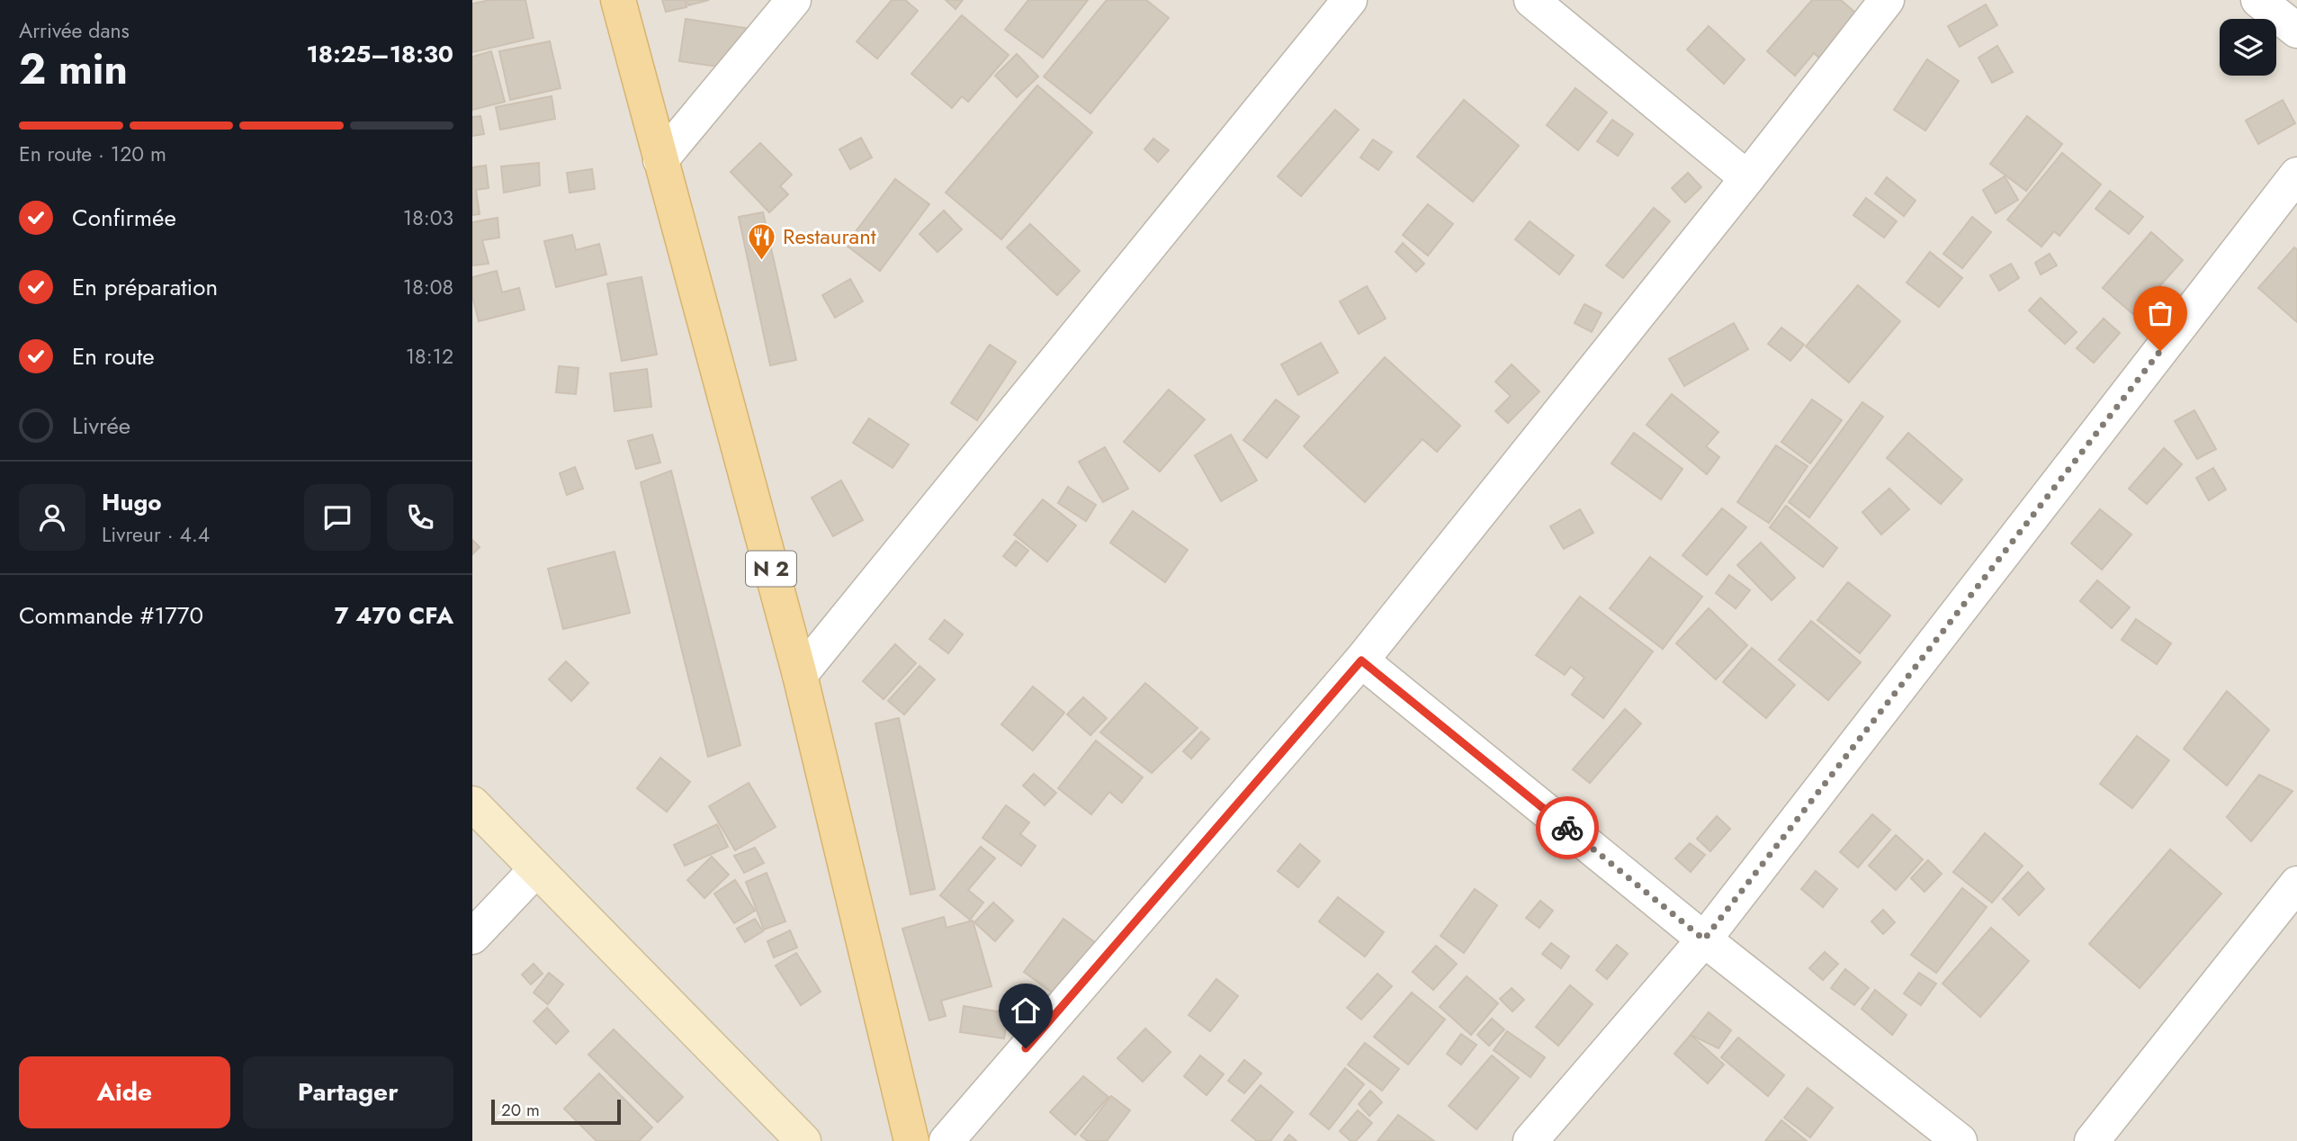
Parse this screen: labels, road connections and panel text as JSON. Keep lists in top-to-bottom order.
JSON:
{
  "streets": {
    "main road": ["N 2"]
  },
  "places": {
    "restaurant": ["Restaurant"]
  },
  "scale_bar": "20 m",
  "page": {
    "heading": ["2 min", "Arrivée dans", "18:25–18:30"],
    "panel": [
      "Hugo",
      "Livreur · 4.4",
      "Commande #1770",
      "7 470 CFA"
    ],
    "bar": "En route · 120 m",
    "list": [
      ["Confirmée", "18:03"],
      ["En préparation", "18:08"],
      ["En route", "18:12"],
      "Livrée"
    ],
    "buttons": ["Aide", "Partager"],
    "scale": "20 m"
  }
}
